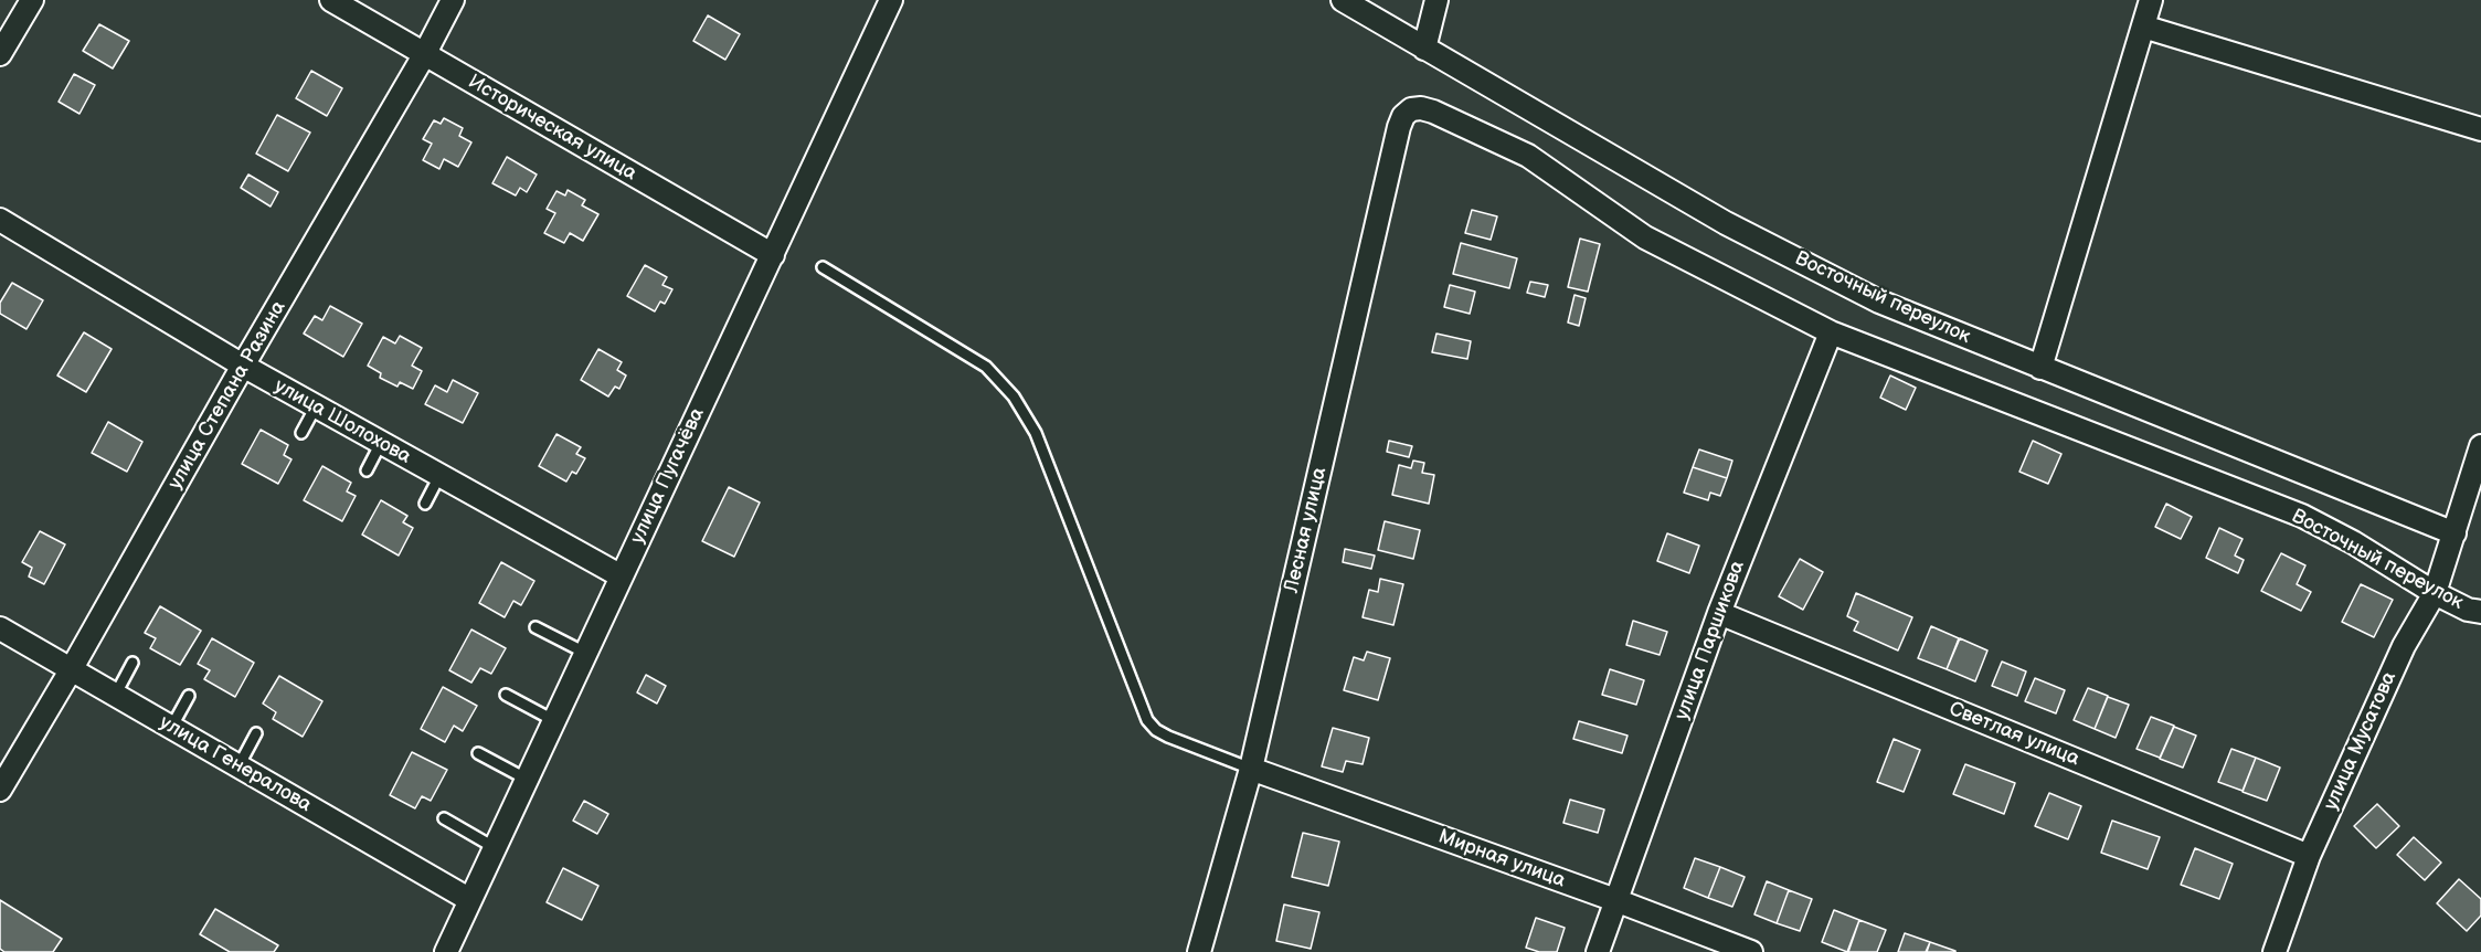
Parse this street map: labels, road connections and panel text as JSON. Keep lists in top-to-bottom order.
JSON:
{
  "streets": {
    "street": [
      "Историческая улица",
      "Восточный переулок",
      "улица Степана Разина",
      "улица Шолохова",
      "улица Пугачёва",
      "Лесная улица",
      "улица Паршикова",
      "Светлая улица",
      "улица Мусатова",
      "улица Генералова",
      "Мирная улица"
    ]
  },
  "crossings": [
    ["Историческая улица", "улица Степана Разина"],
    ["Историческая улица", "улица Пугачёва"],
    ["Восточный переулок", "Лесная улица"],
    ["Восточный переулок", "улица Паршикова"],
    ["Восточный переулок", "улица Мусатова"],
    ["улица Степана Разина", "улица Шолохова"],
    ["улица Степана Разина", "улица Генералова"],
    ["улица Шолохова", "улица Пугачёва"],
    ["улица Пугачёва", "улица Генералова"],
    ["Лесная улица", "Мирная улица"],
    ["улица Паршикова", "Светлая улица"],
    ["улица Паршикова", "Мирная улица"],
    ["Светлая улица", "улица Мусатова"]
  ]
}
